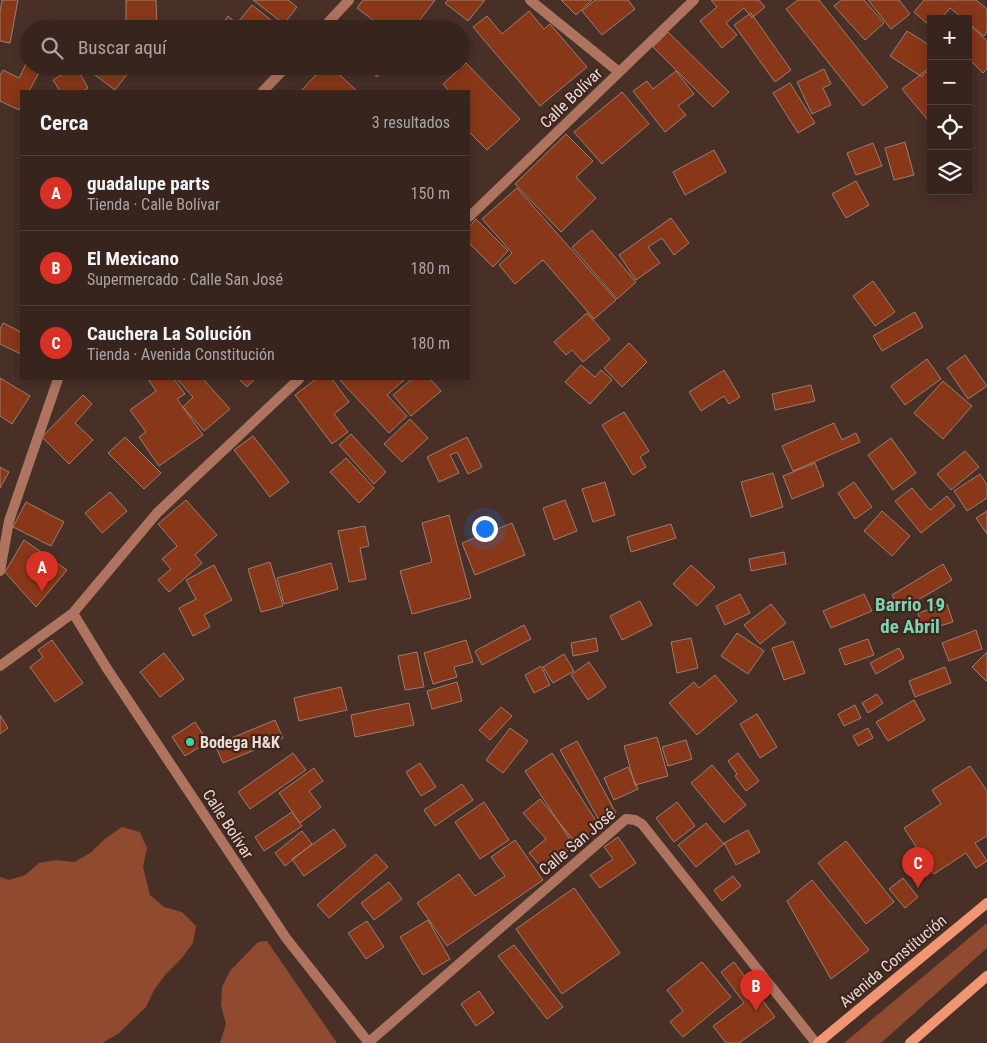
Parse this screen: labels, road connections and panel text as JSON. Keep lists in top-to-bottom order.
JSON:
{
  "streets": {
    "main road": ["Avenida Constitución"],
    "street": ["Calle Bolívar", "Calle San José"]
  },
  "crossings": [
    ["Calle Bolívar", "Calle San José"],
    ["Calle San José", "Avenida Constitución"]
  ],
  "districts": ["Barrio 19 de Abril"],
  "places": ["Bodega H&K"],
  "page": {
    "map_buttons": ["+", "−"],
    "search": "Buscar aquí",
    "heading": ["Cerca", "3 resultados"],
    "list": [
      {
        "mark": "A",
        "name": "guadalupe parts",
        "note": "Tienda · Calle Bolívar",
        "value": "150 m"
      },
      {
        "mark": "B",
        "name": "El Mexicano",
        "note": "Supermercado · Calle San José",
        "value": "180 m"
      },
      {
        "mark": "C",
        "name": "Cauchera La Solución",
        "note": "Tienda · Avenida Constitución",
        "value": "180 m"
      }
    ],
    "pins": ["A", "C", "B"]
  }
}
